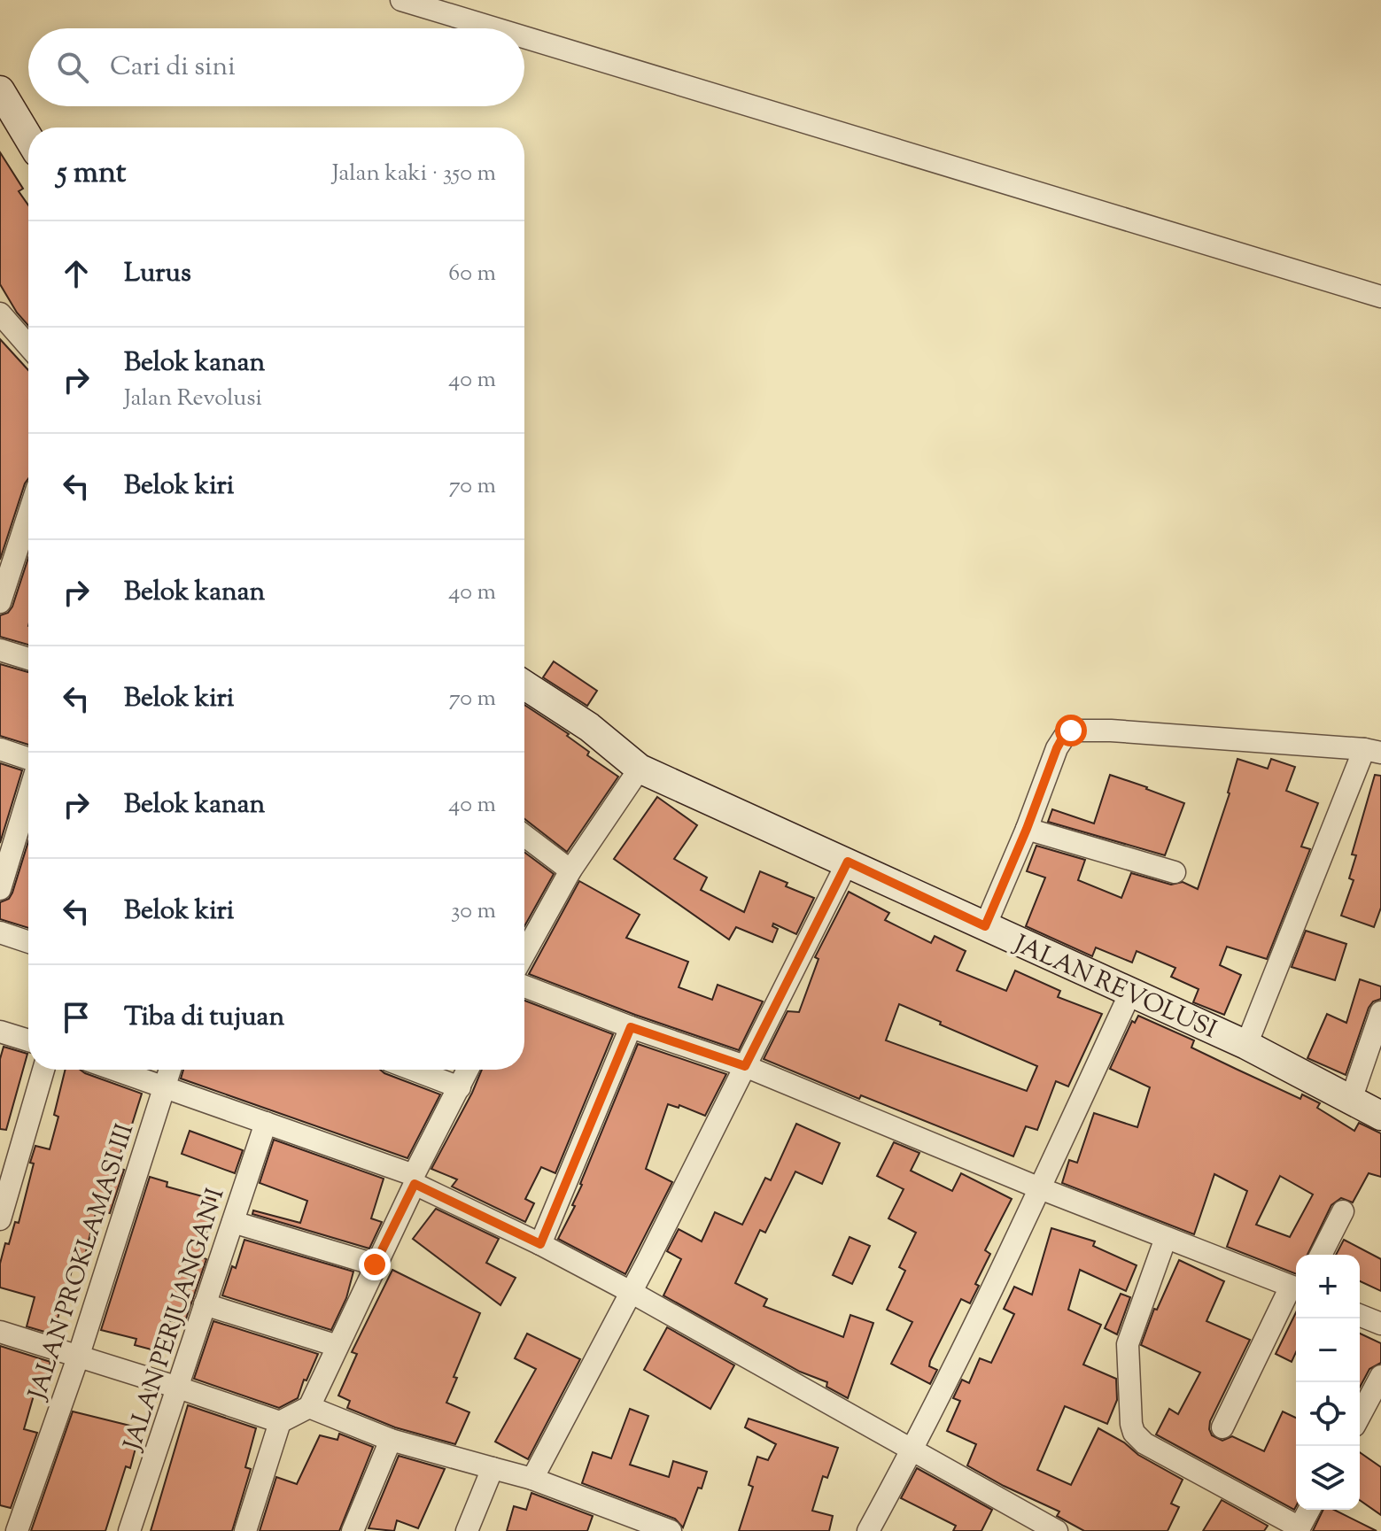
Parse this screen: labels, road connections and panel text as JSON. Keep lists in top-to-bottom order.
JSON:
{
  "streets": {
    "street": ["JALAN REVOLUSI", "JALAN PROKLAMASI III", "JALAN PERJUANGAN I"]
  },
  "page": {
    "search": "Cari di sini",
    "heading": ["5 mnt", "Jalan kaki · 350 m"],
    "list": [
      ["Lurus", "60 m"],
      ["Belok kanan", "Jalan Revolusi", "40 m"],
      ["Belok kiri", "70 m"],
      ["Belok kanan", "40 m"],
      ["Belok kiri", "70 m"],
      ["Belok kanan", "40 m"],
      ["Belok kiri", "30 m"],
      "Tiba di tujuan"
    ],
    "map_buttons": ["+", "−"]
  }
}
